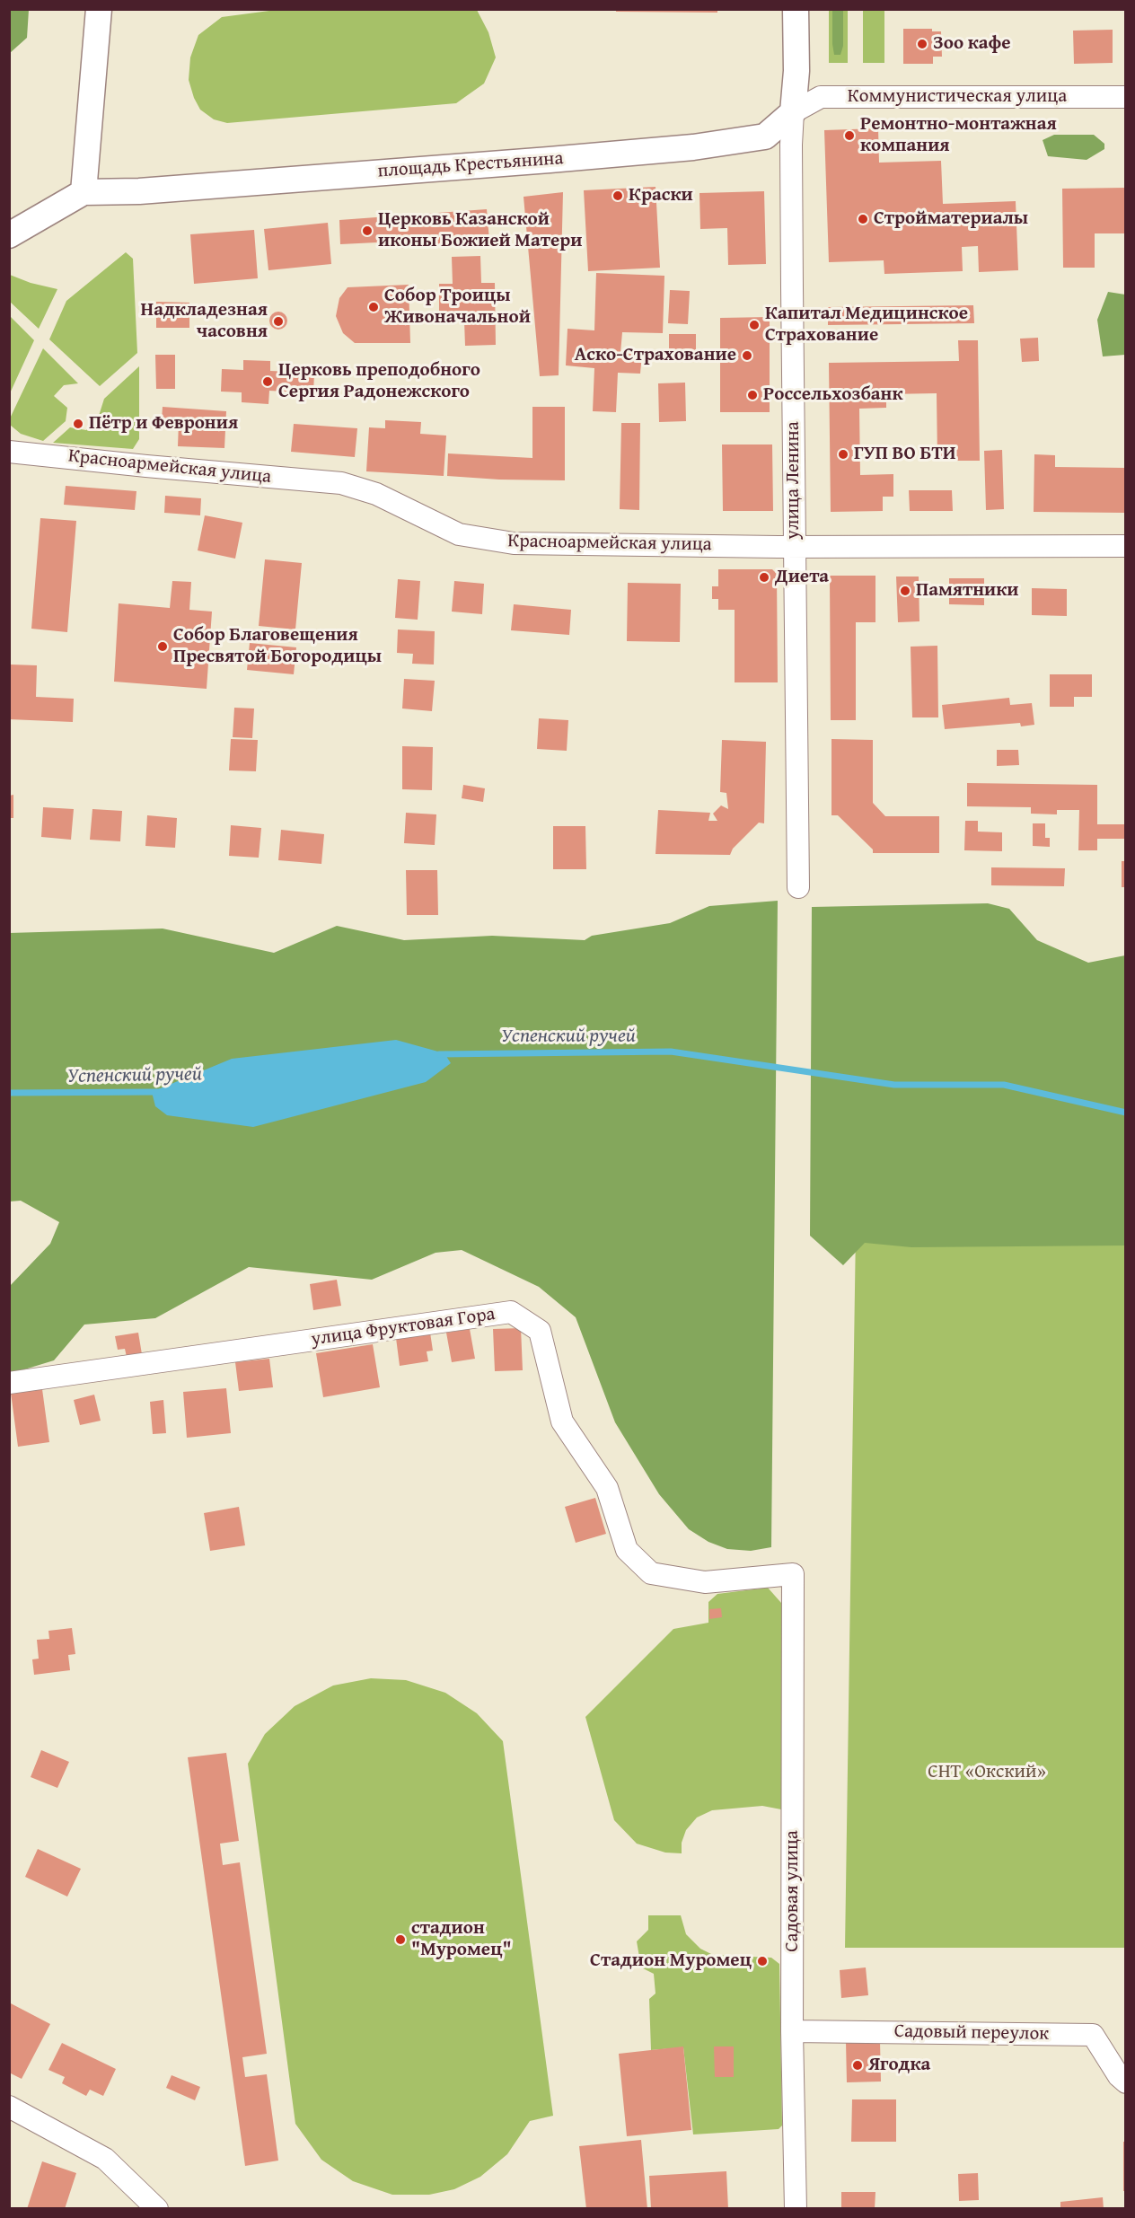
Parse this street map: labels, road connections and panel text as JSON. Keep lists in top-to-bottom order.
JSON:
{
  "streets": {
    "street": [
      "Коммунистическая улица",
      "площадь Крестьянина",
      "Красноармейская улица",
      "улица Ленина",
      "улица Фруктовая Гора",
      "Садовая улица",
      "Садовый переулок"
    ]
  },
  "crossings": [
    ["Коммунистическая улица", "площадь Крестьянина"],
    ["Коммунистическая улица", "улица Ленина"],
    ["площадь Крестьянина", "улица Ленина"],
    ["Красноармейская улица", "улица Ленина"],
    ["улица Фруктовая Гора", "Садовая улица"],
    ["Садовая улица", "Садовый переулок"]
  ],
  "water": ["Успенский ручей"],
  "parks": ["СНТ «Окский»"],
  "places": [
    "Зоо кафе",
    "Ремонтно-монтажная компания",
    "Краски",
    "Стройматериалы",
    "Церковь Казанской иконы Божией Матери",
    "Собор Троицы Живоначальной",
    "Надкладезная часовня",
    "Капитал Медицинское Страхование",
    "Аско-Страхование",
    "Церковь преподобного Сергия Радонежского",
    "Россельхозбанк",
    "Пётр и Феврония",
    "ГУП ВО БТИ",
    "Диета",
    "Памятники",
    "Собор Благовещения Пресвятой Богородицы",
    "стадион \"Муромец\"",
    "Стадион Муромец",
    "Ягодка"
  ]
}
